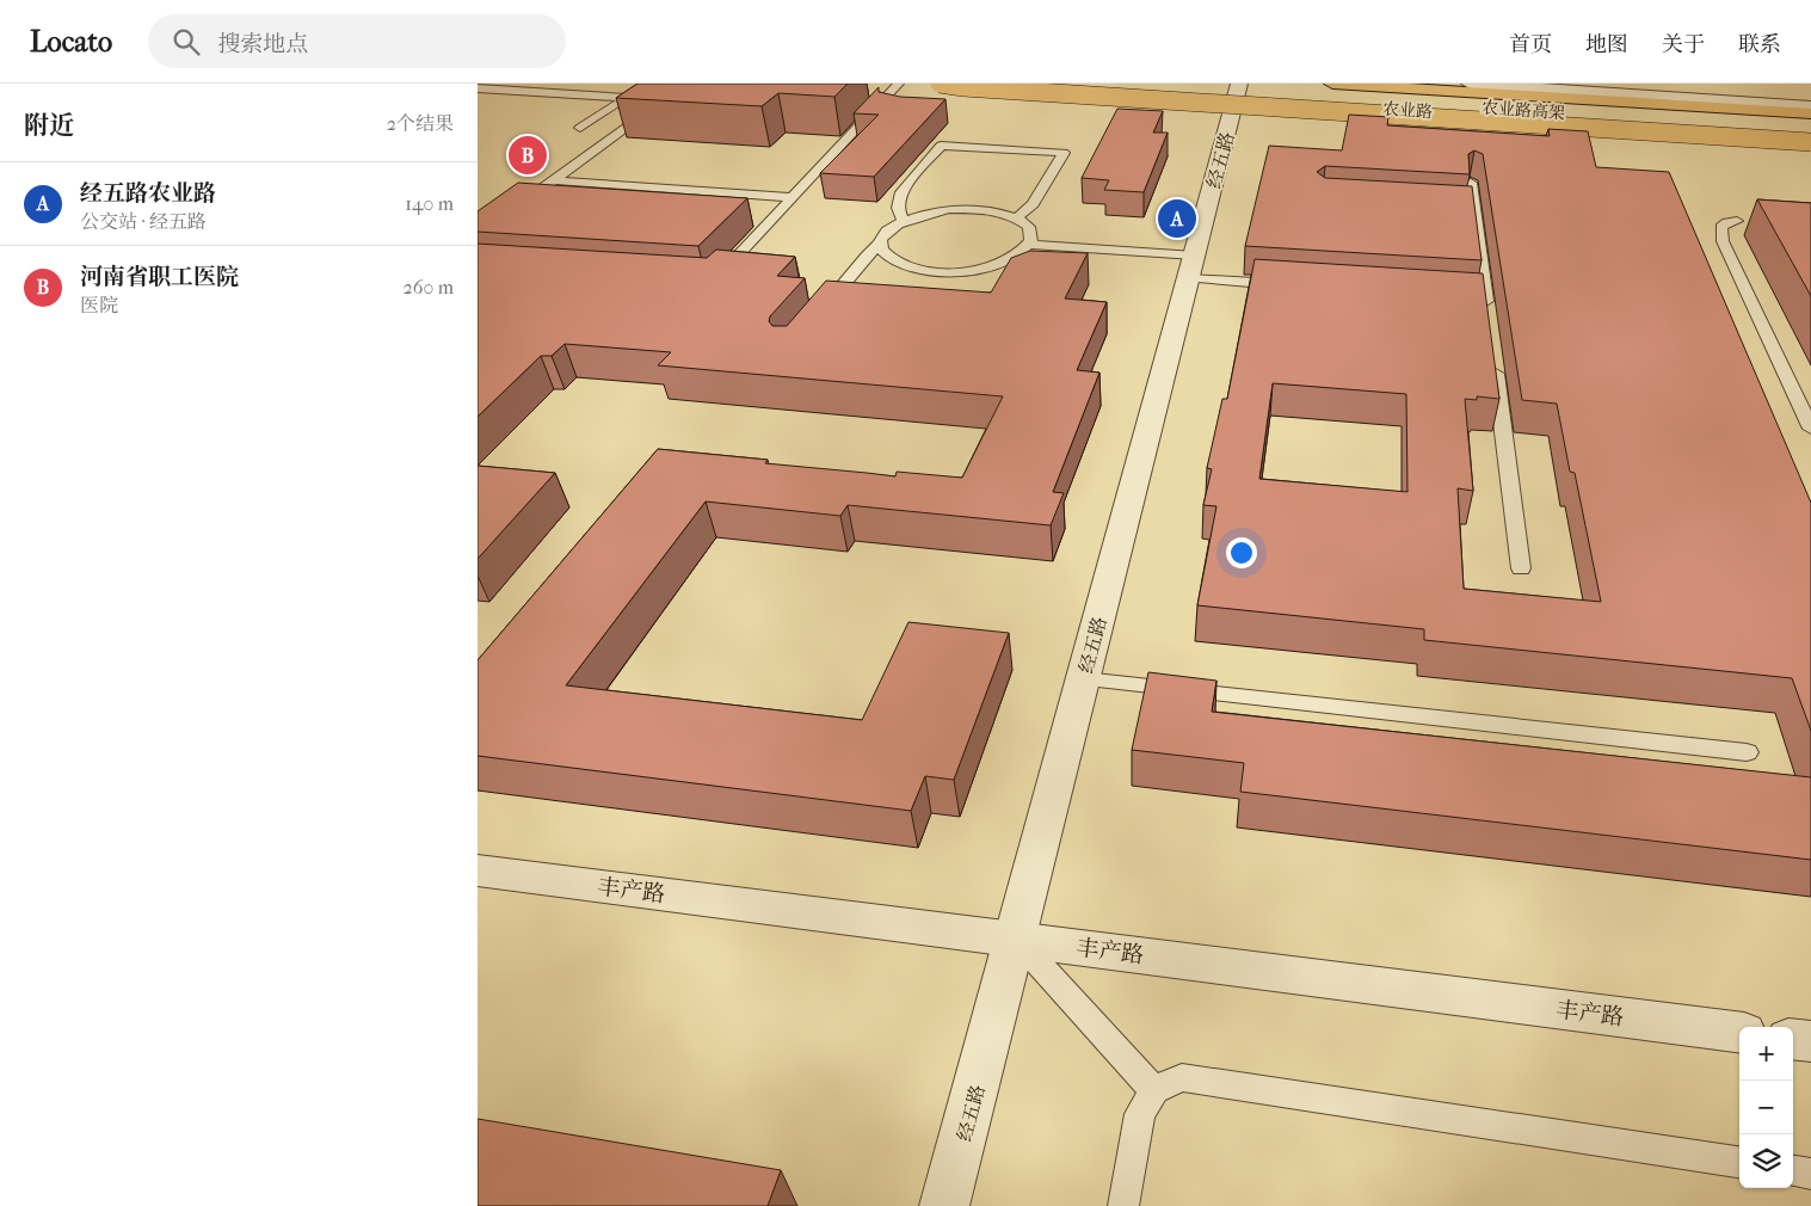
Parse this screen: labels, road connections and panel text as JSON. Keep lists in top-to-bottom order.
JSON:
{
  "streets": {
    "highway": ["农业路高架"],
    "street": ["农业路", "经五路", "丰产路"]
  },
  "crossings": [
    ["农业路", "经五路"],
    ["经五路", "丰产路"]
  ],
  "page": {
    "header": "Locato",
    "search": "搜索地点",
    "nav": [
      "首页",
      "地图",
      "关于",
      "联系"
    ],
    "heading": ["附近", "2个结果"],
    "pins": ["B", "A"],
    "list": [
      {
        "mark": "A",
        "name": "经五路农业路",
        "note": "公交站 · 经五路",
        "value": "140 m"
      },
      {
        "mark": "B",
        "name": "河南省职工医院",
        "note": "医院",
        "value": "260 m"
      }
    ],
    "map_buttons": ["+", "−"]
  }
}
